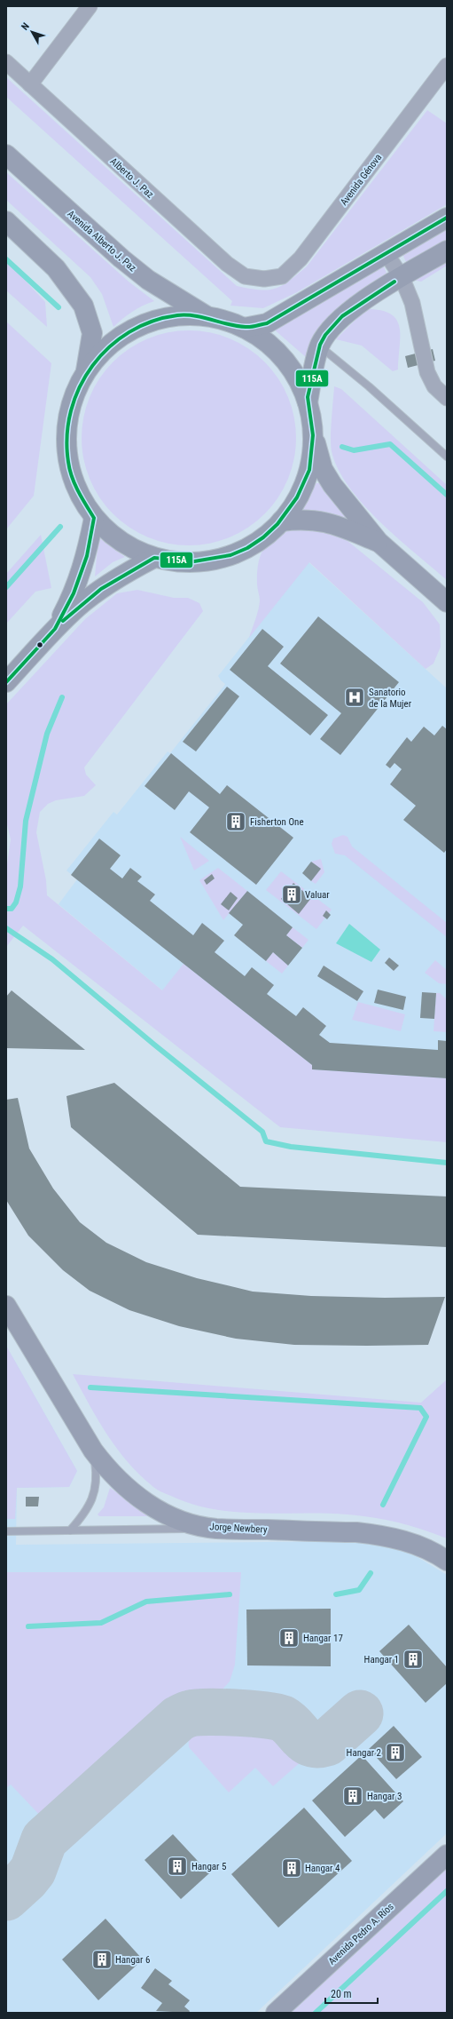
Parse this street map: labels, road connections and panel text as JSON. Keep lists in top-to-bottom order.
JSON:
{
  "streets": {
    "main road": ["Avenida Alberto J. Paz", "Jorge Newbery", "Avenida Pedro A. Ríos"],
    "street": ["Alberto J. Paz", "Avenida Génova"]
  },
  "crossings": [
    ["Alberto J. Paz", "Avenida Génova"]
  ],
  "places": {
    "hospital": ["Sanatorio de la Mujer"],
    "building": [
      "Fisherton One",
      "Valuar",
      "Hangar 17",
      "Hangar 1",
      "Hangar 2",
      "Hangar 3",
      "Hangar 5",
      "Hangar 4",
      "Hangar 6"
    ]
  },
  "lines": ["transit line 115A"],
  "scale_bar": "20 m",
  "north": "top left"
}
